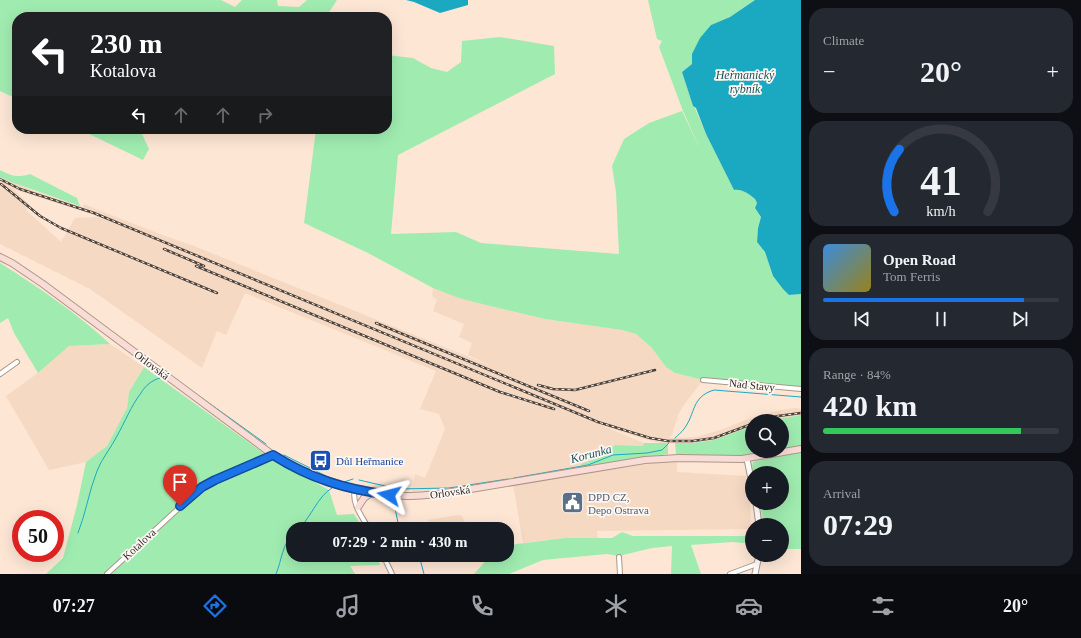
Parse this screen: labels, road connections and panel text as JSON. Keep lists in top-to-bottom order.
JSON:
{
  "streets": {
    "main road": ["Orlovská"],
    "street": ["Nad Stavy", "Kotalova"]
  },
  "crossings": [
    ["Orlovská", "Kotalova"]
  ],
  "water": ["Heřmanický rybník", "Korunka"],
  "places": {
    "bus stop": ["Důl Heřmanice"],
    "public building": ["DPD CZ, Depo Ostrava"]
  },
  "page": {
    "tile": [
      "Climate",
      ["Range · 84%", "420 km"],
      ["Arrival", "07:29"]
    ],
    "turn": ["230 m", "Kotalova"],
    "heat": ["−", "20°", "+"],
    "song": ["Open Road", "Tom Ferris"],
    "map_buttons": ["+", "−"],
    "limit": "50",
    "trip": "07:29 · 2 min · 430 m",
    "tabs": ["07:27", "20°"],
    "gauge": ["41", "km/h"]
  }
}
